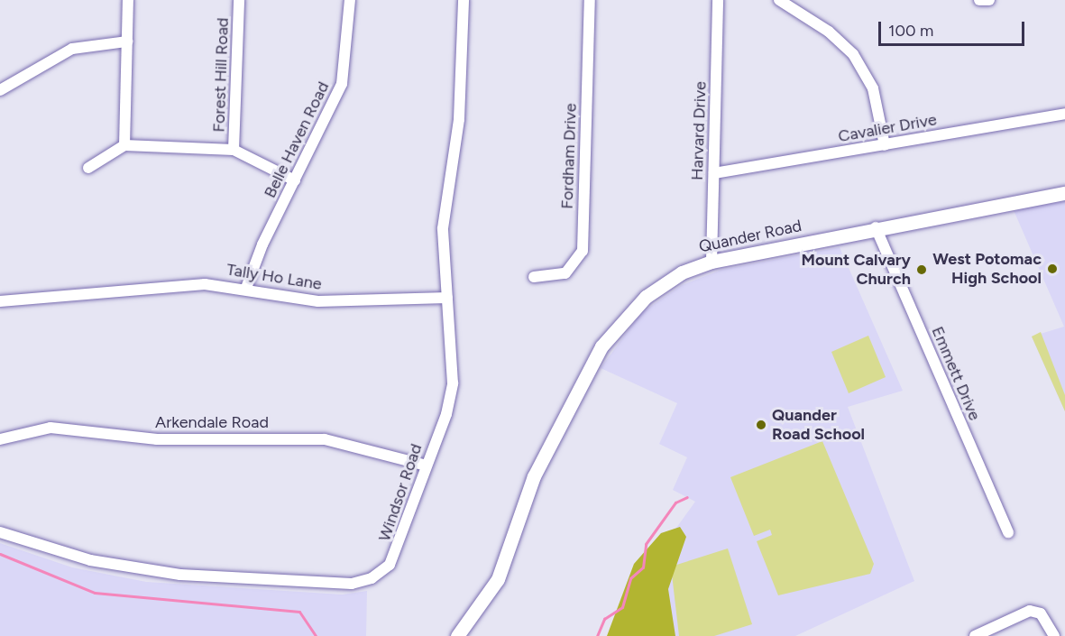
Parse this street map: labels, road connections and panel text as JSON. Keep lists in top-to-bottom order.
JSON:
{
  "streets": {
    "street": [
      "Forest Hill Road",
      "Cavalier Drive",
      "Harvard Drive",
      "Belle Haven Road",
      "Fordham Drive",
      "Quander Road",
      "Tally Ho Lane",
      "Emmett Drive",
      "Arkendale Road",
      "Windsor Road"
    ]
  },
  "crossings": [
    ["Cavalier Drive", "Harvard Drive"],
    ["Harvard Drive", "Quander Road"],
    ["Belle Haven Road", "Tally Ho Lane"],
    ["Quander Road", "Emmett Drive"],
    ["Tally Ho Lane", "Windsor Road"],
    ["Arkendale Road", "Windsor Road"]
  ],
  "places": ["West Potomac High School", "Mount Calvary Church", "Quander Road School"],
  "scale_bar": "100 m"
}
